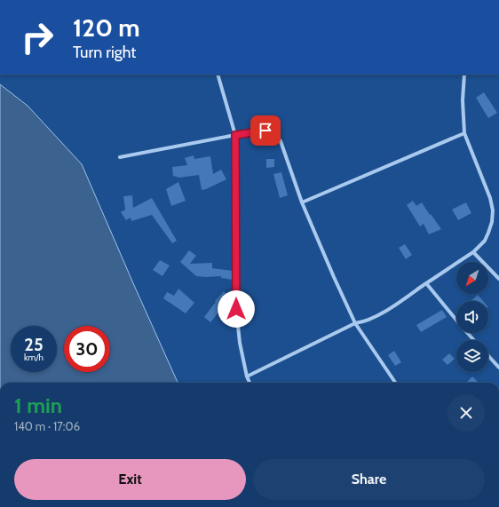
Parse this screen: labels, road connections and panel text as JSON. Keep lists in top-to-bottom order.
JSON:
{
  "north": "bottom left",
  "page": {
    "turn": ["120 m", "Turn right"],
    "speed": "25 km/h",
    "limit": "30",
    "heading": ["1 min", "140 m · 17:06"],
    "buttons": ["Exit", "Share"]
  }
}
